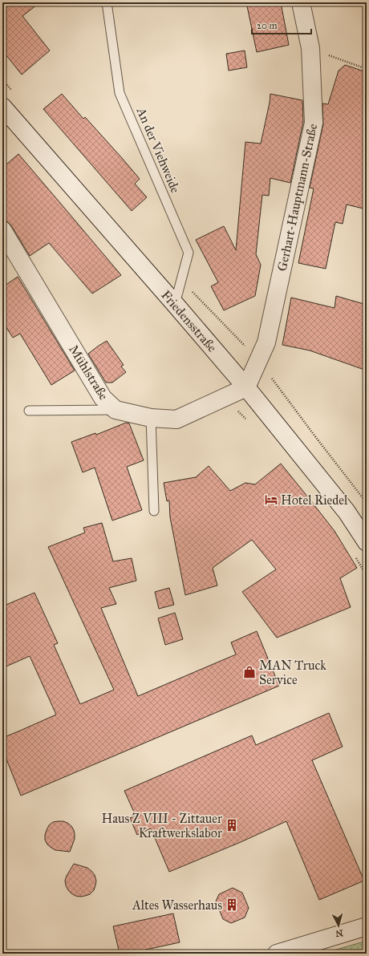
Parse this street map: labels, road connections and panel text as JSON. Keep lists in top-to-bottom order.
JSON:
{
  "streets": {
    "street": ["Gerhart-Hauptmann-Straße", "Friedensstraße", "Mühlstraße"],
    "lane": ["An der Viehweide"]
  },
  "crossings": [
    ["An der Viehweide", "Friedensstraße"],
    ["Gerhart-Hauptmann-Straße", "Friedensstraße"],
    ["Gerhart-Hauptmann-Straße", "Mühlstraße"],
    ["Friedensstraße", "Mühlstraße"]
  ],
  "places": {
    "hotel": ["Hotel Riedel"],
    "shop": ["MAN Truck Service"],
    "building": ["Haus Z VIII - Zittauer Kraftwerkslabor", "Altes Wasserhaus"]
  },
  "scale_bar": "20 m",
  "north": "bottom"
}
